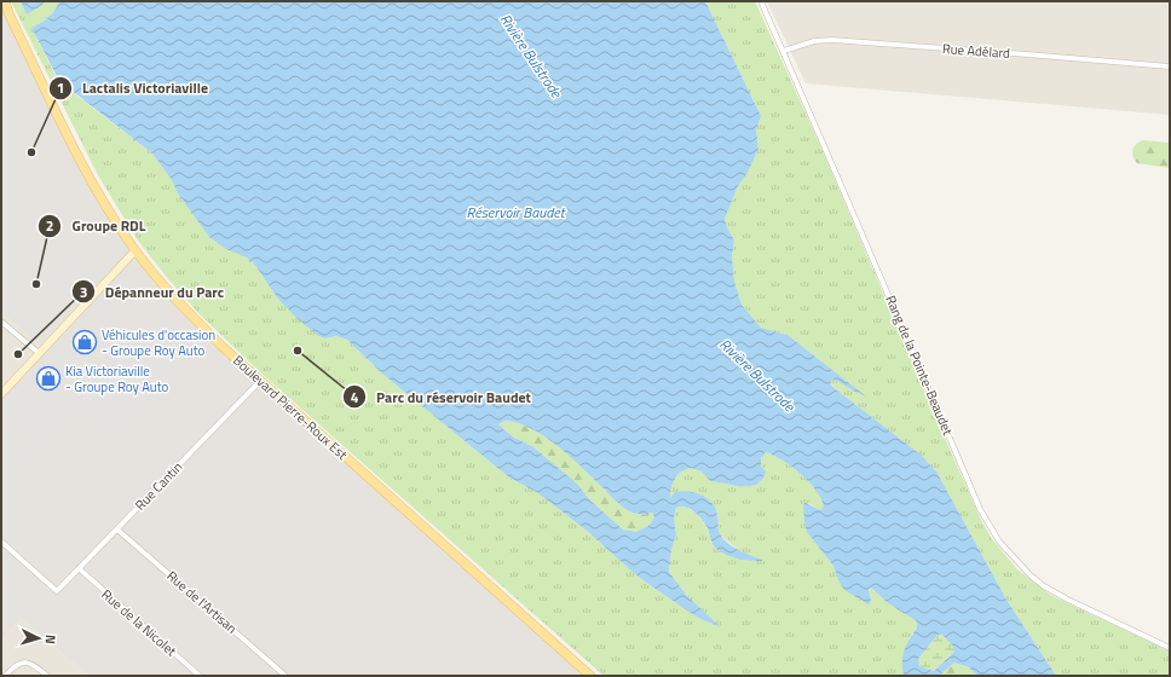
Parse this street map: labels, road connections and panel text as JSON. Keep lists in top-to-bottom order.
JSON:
{
  "streets": {
    "main road": ["Boulevard Pierre-Roux Est"],
    "street": [
      "Rue Adélard",
      "Rang de la Pointe-Beaudet",
      "Rue Cantin",
      "Rue de l'Artisan",
      "Rue de la Nicolet"
    ]
  },
  "crossings": [
    ["Rue Adélard", "Rang de la Pointe-Beaudet"],
    ["Boulevard Pierre-Roux Est", "Rue Cantin"],
    ["Rue Cantin", "Rue de l'Artisan"],
    ["Rue Cantin", "Rue de la Nicolet"]
  ],
  "water": ["Rivière Bulstrode", "Réservoir Baudet"],
  "places": {
    "other": [
      "Lactalis Victoriaville",
      "Groupe RDL",
      "Parc du réservoir Baudet",
      "Dépanneur du Parc"
    ],
    "shop": ["Véhicules d'occasion - Groupe Roy Auto", "Kia Victoriaville - Groupe Roy Auto"]
  },
  "north": "right"
}
